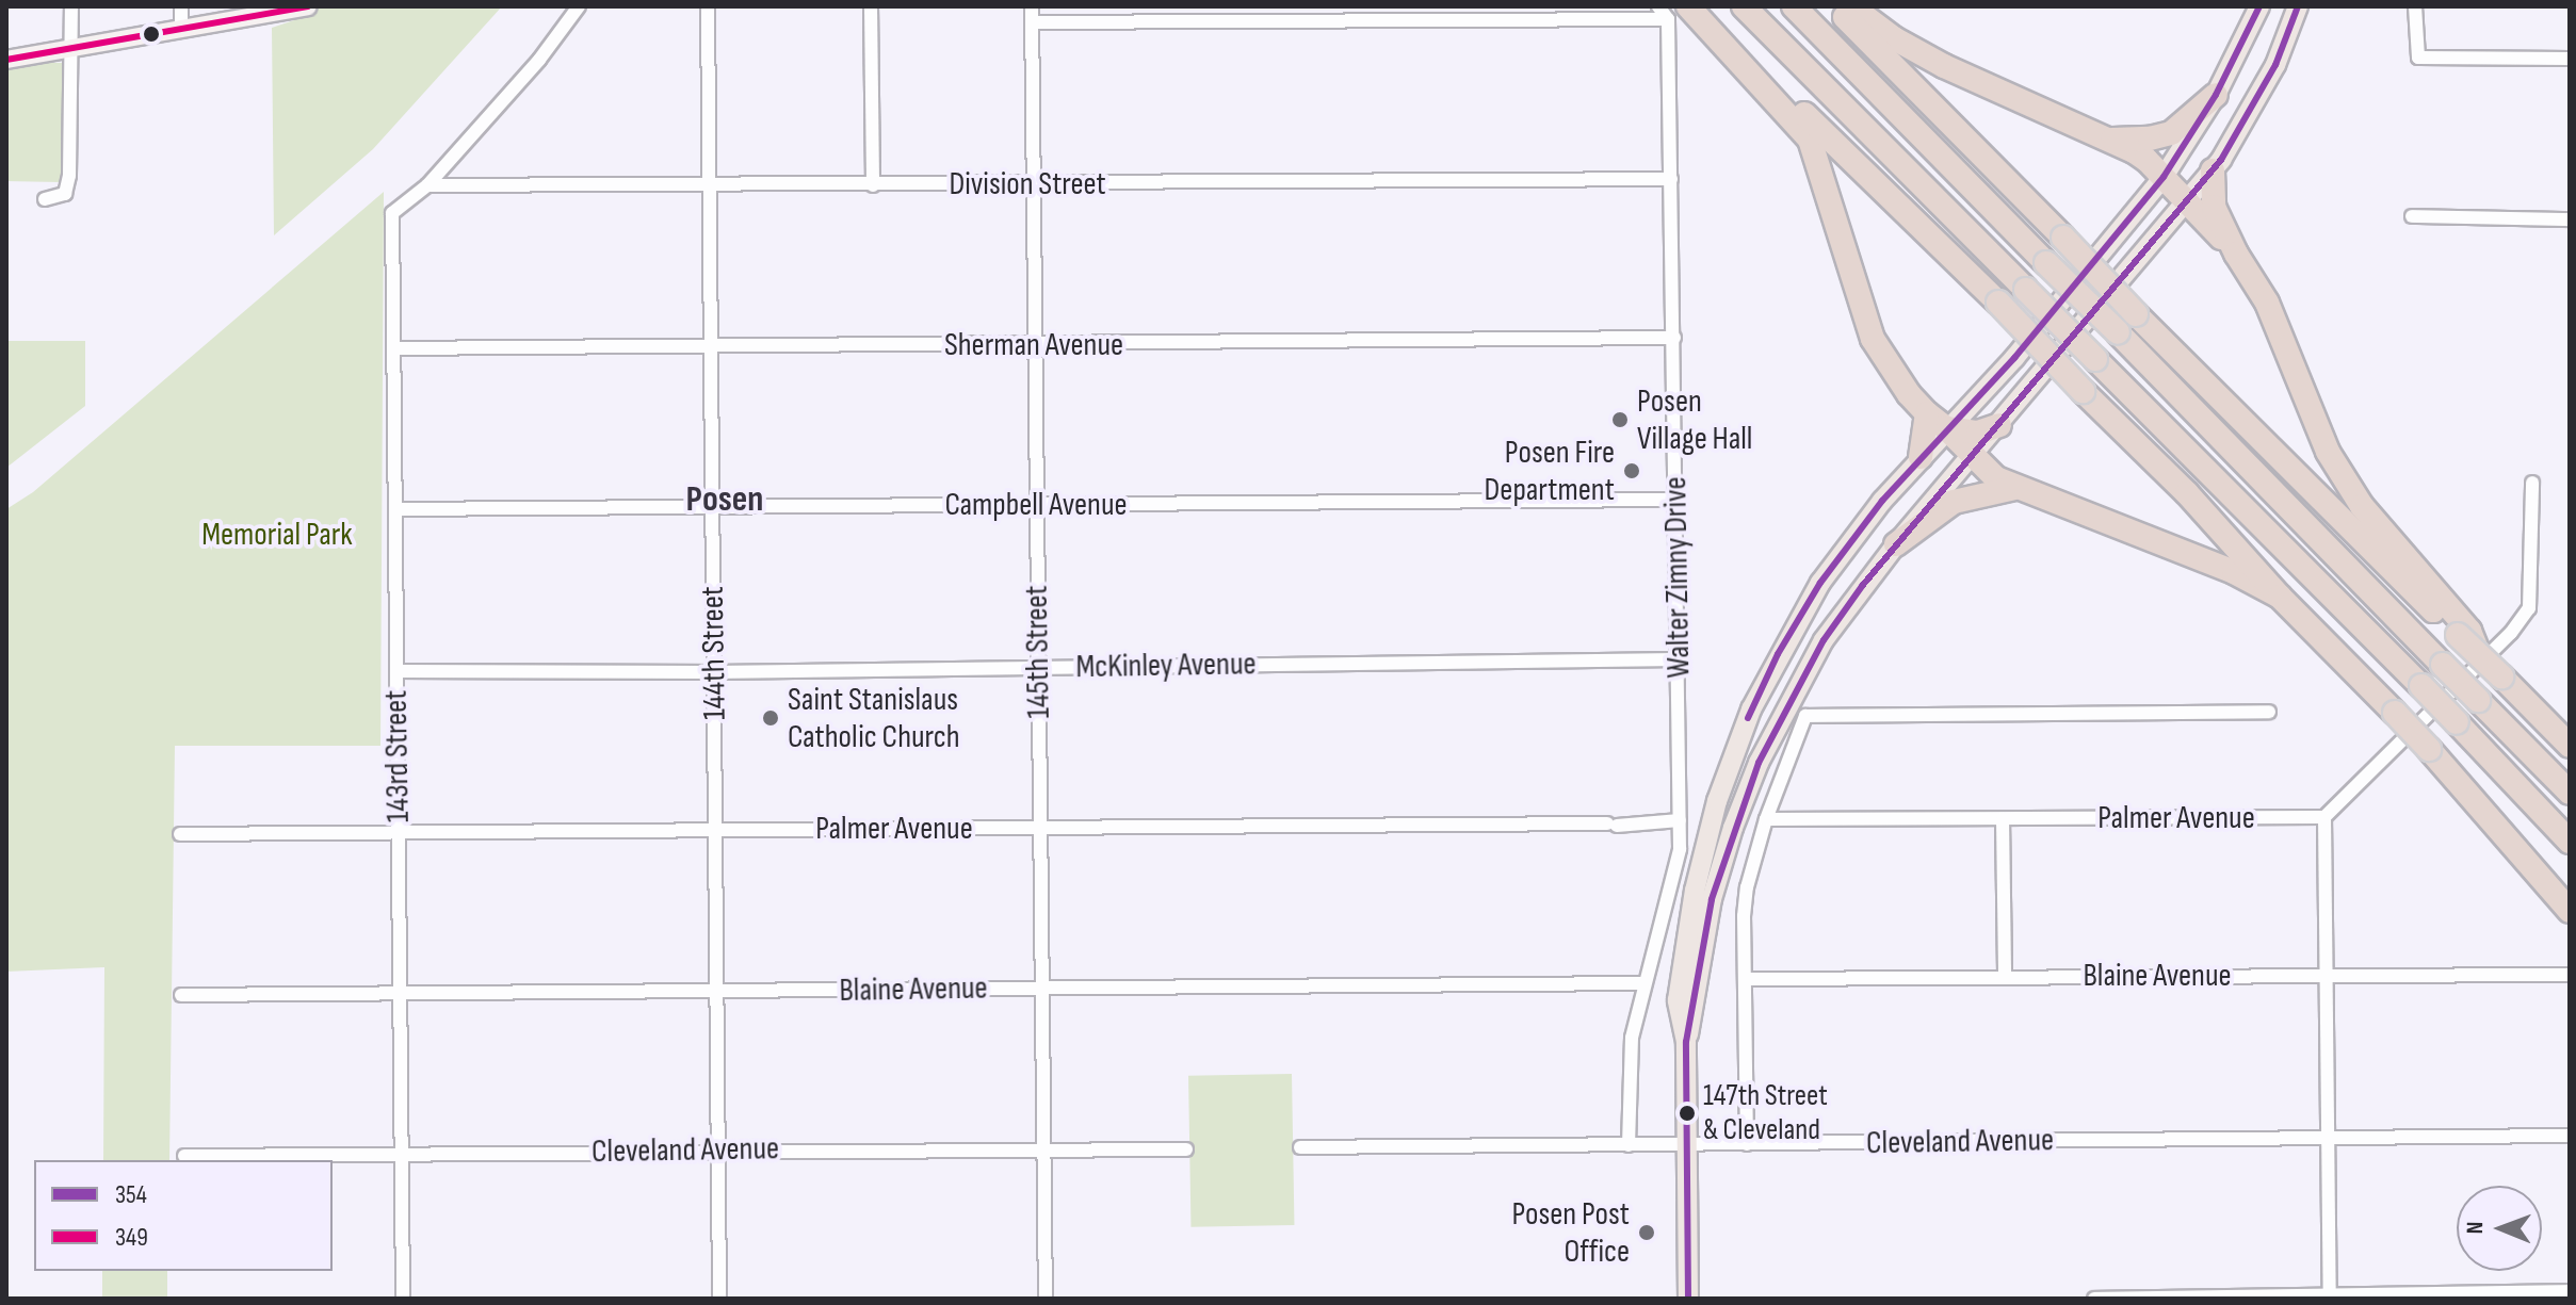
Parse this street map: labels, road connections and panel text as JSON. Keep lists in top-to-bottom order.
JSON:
{
  "streets": {
    "street": [
      "Division Street",
      "Sherman Avenue",
      "Campbell Avenue",
      "Walter Zimny Drive",
      "145th Street",
      "144th Street",
      "McKinley Avenue",
      "143rd Street",
      "Palmer Avenue",
      "Blaine Avenue",
      "Cleveland Avenue"
    ]
  },
  "crossings": [
    ["Division Street", "Walter Zimny Drive"],
    ["Division Street", "145th Street"],
    ["Division Street", "144th Street"],
    ["Division Street", "143rd Street"],
    ["Sherman Avenue", "Walter Zimny Drive"],
    ["Sherman Avenue", "145th Street"],
    ["Sherman Avenue", "144th Street"],
    ["Sherman Avenue", "143rd Street"],
    ["Campbell Avenue", "Walter Zimny Drive"],
    ["Campbell Avenue", "145th Street"],
    ["Campbell Avenue", "144th Street"],
    ["Campbell Avenue", "143rd Street"],
    ["Walter Zimny Drive", "McKinley Avenue"],
    ["Walter Zimny Drive", "Palmer Avenue"],
    ["Walter Zimny Drive", "Blaine Avenue"],
    ["Walter Zimny Drive", "Cleveland Avenue"],
    ["145th Street", "McKinley Avenue"],
    ["145th Street", "Palmer Avenue"],
    ["145th Street", "Blaine Avenue"],
    ["145th Street", "Cleveland Avenue"],
    ["144th Street", "McKinley Avenue"],
    ["144th Street", "Palmer Avenue"],
    ["144th Street", "Blaine Avenue"],
    ["144th Street", "Cleveland Avenue"],
    ["McKinley Avenue", "143rd Street"],
    ["143rd Street", "Palmer Avenue"],
    ["143rd Street", "Blaine Avenue"],
    ["143rd Street", "Cleveland Avenue"]
  ],
  "districts": ["Posen"],
  "parks": ["Memorial Park"],
  "places": [
    "Posen Village Hall",
    "Posen Fire Department",
    "Saint Stanislaus Catholic Church",
    "147th Street & Cleveland",
    "Posen Post Office"
  ],
  "lines": ["transit line 354", "transit line 349"],
  "legend": ["354", "349"],
  "north": "left"
}
